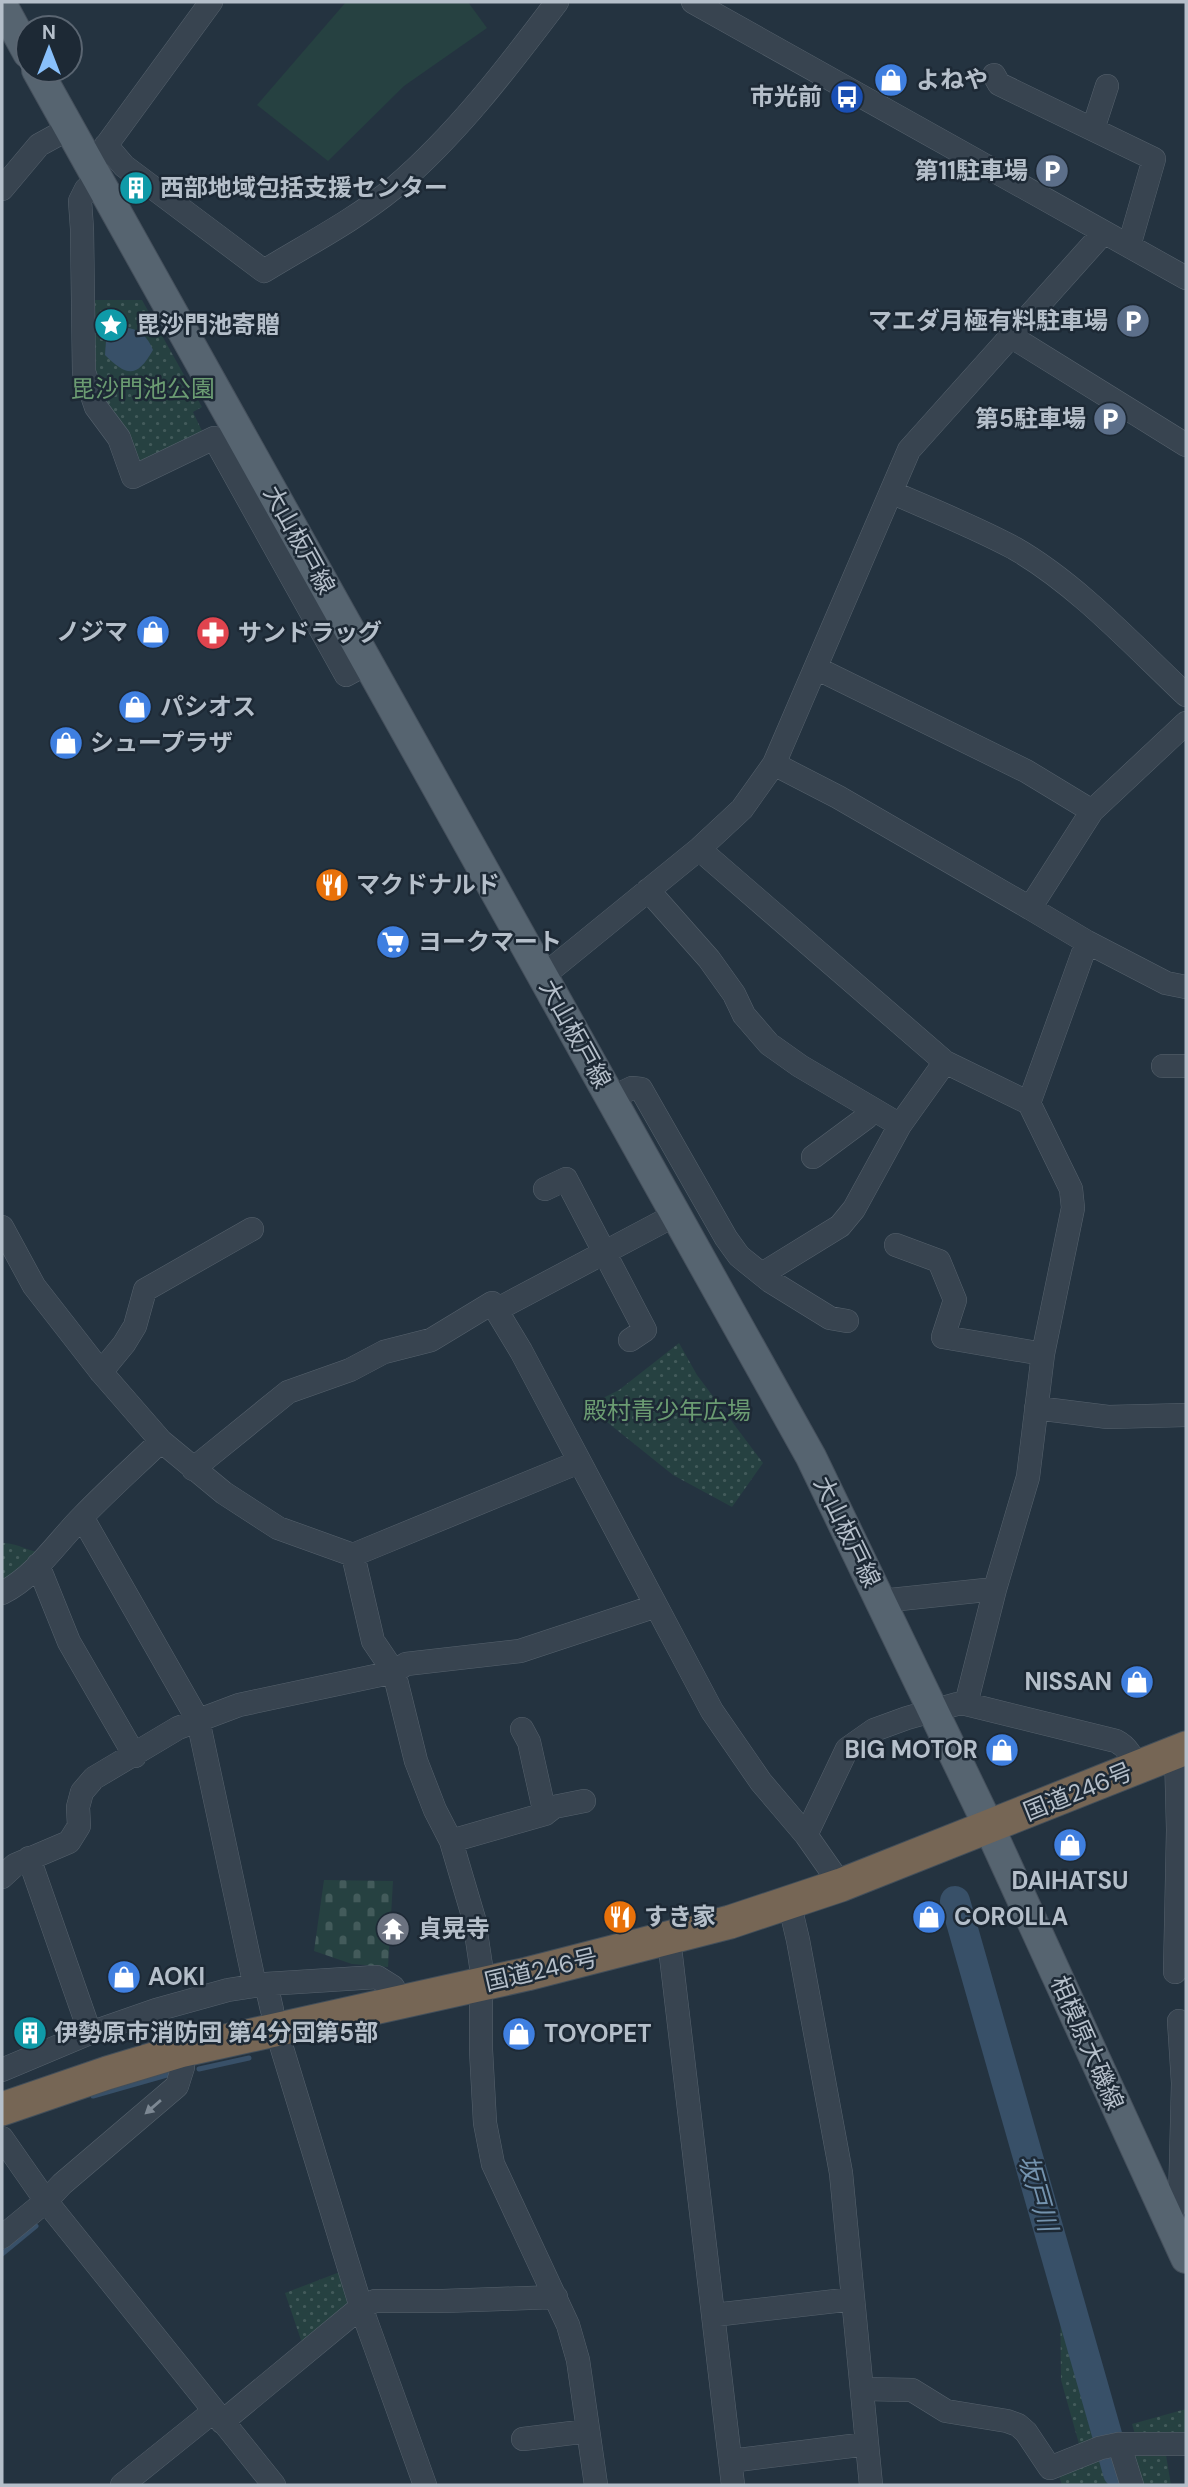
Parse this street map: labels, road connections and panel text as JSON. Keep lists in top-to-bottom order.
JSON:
{
  "streets": {
    "highway": ["国道246号"],
    "main road": ["大山板戸線", "相模原大磯線"]
  },
  "crossings": [
    ["大山板戸線", "国道246号"],
    ["大山板戸線", "相模原大磯線"],
    ["国道246号", "相模原大磯線"]
  ],
  "water": ["坂戸川"],
  "parks": ["毘沙門池公園", "殿村青少年広場"],
  "places": {
    "shop": [
      "よねや",
      "ノジマ",
      "パシオス",
      "シュープラザ",
      "NISSAN",
      "BIG MOTOR",
      "DAIHATSU",
      "COROLLA",
      "AOKI",
      "TOYOPET"
    ],
    "bus stop": ["市光前"],
    "parking": ["第11駐車場", "マエダ月極有料駐車場", "第5駐車場"],
    "building": ["西部地域包括支援センター", "伊勢原市消防団 第4分団第5部"],
    "place": ["毘沙門池寄贈"],
    "pharmacy": ["サンドラッグ"],
    "restaurant": ["マクドナルド", "すき家"],
    "supermarket": ["ヨークマート"],
    "temple": ["貞晃寺"]
  },
  "north": "top"
}
